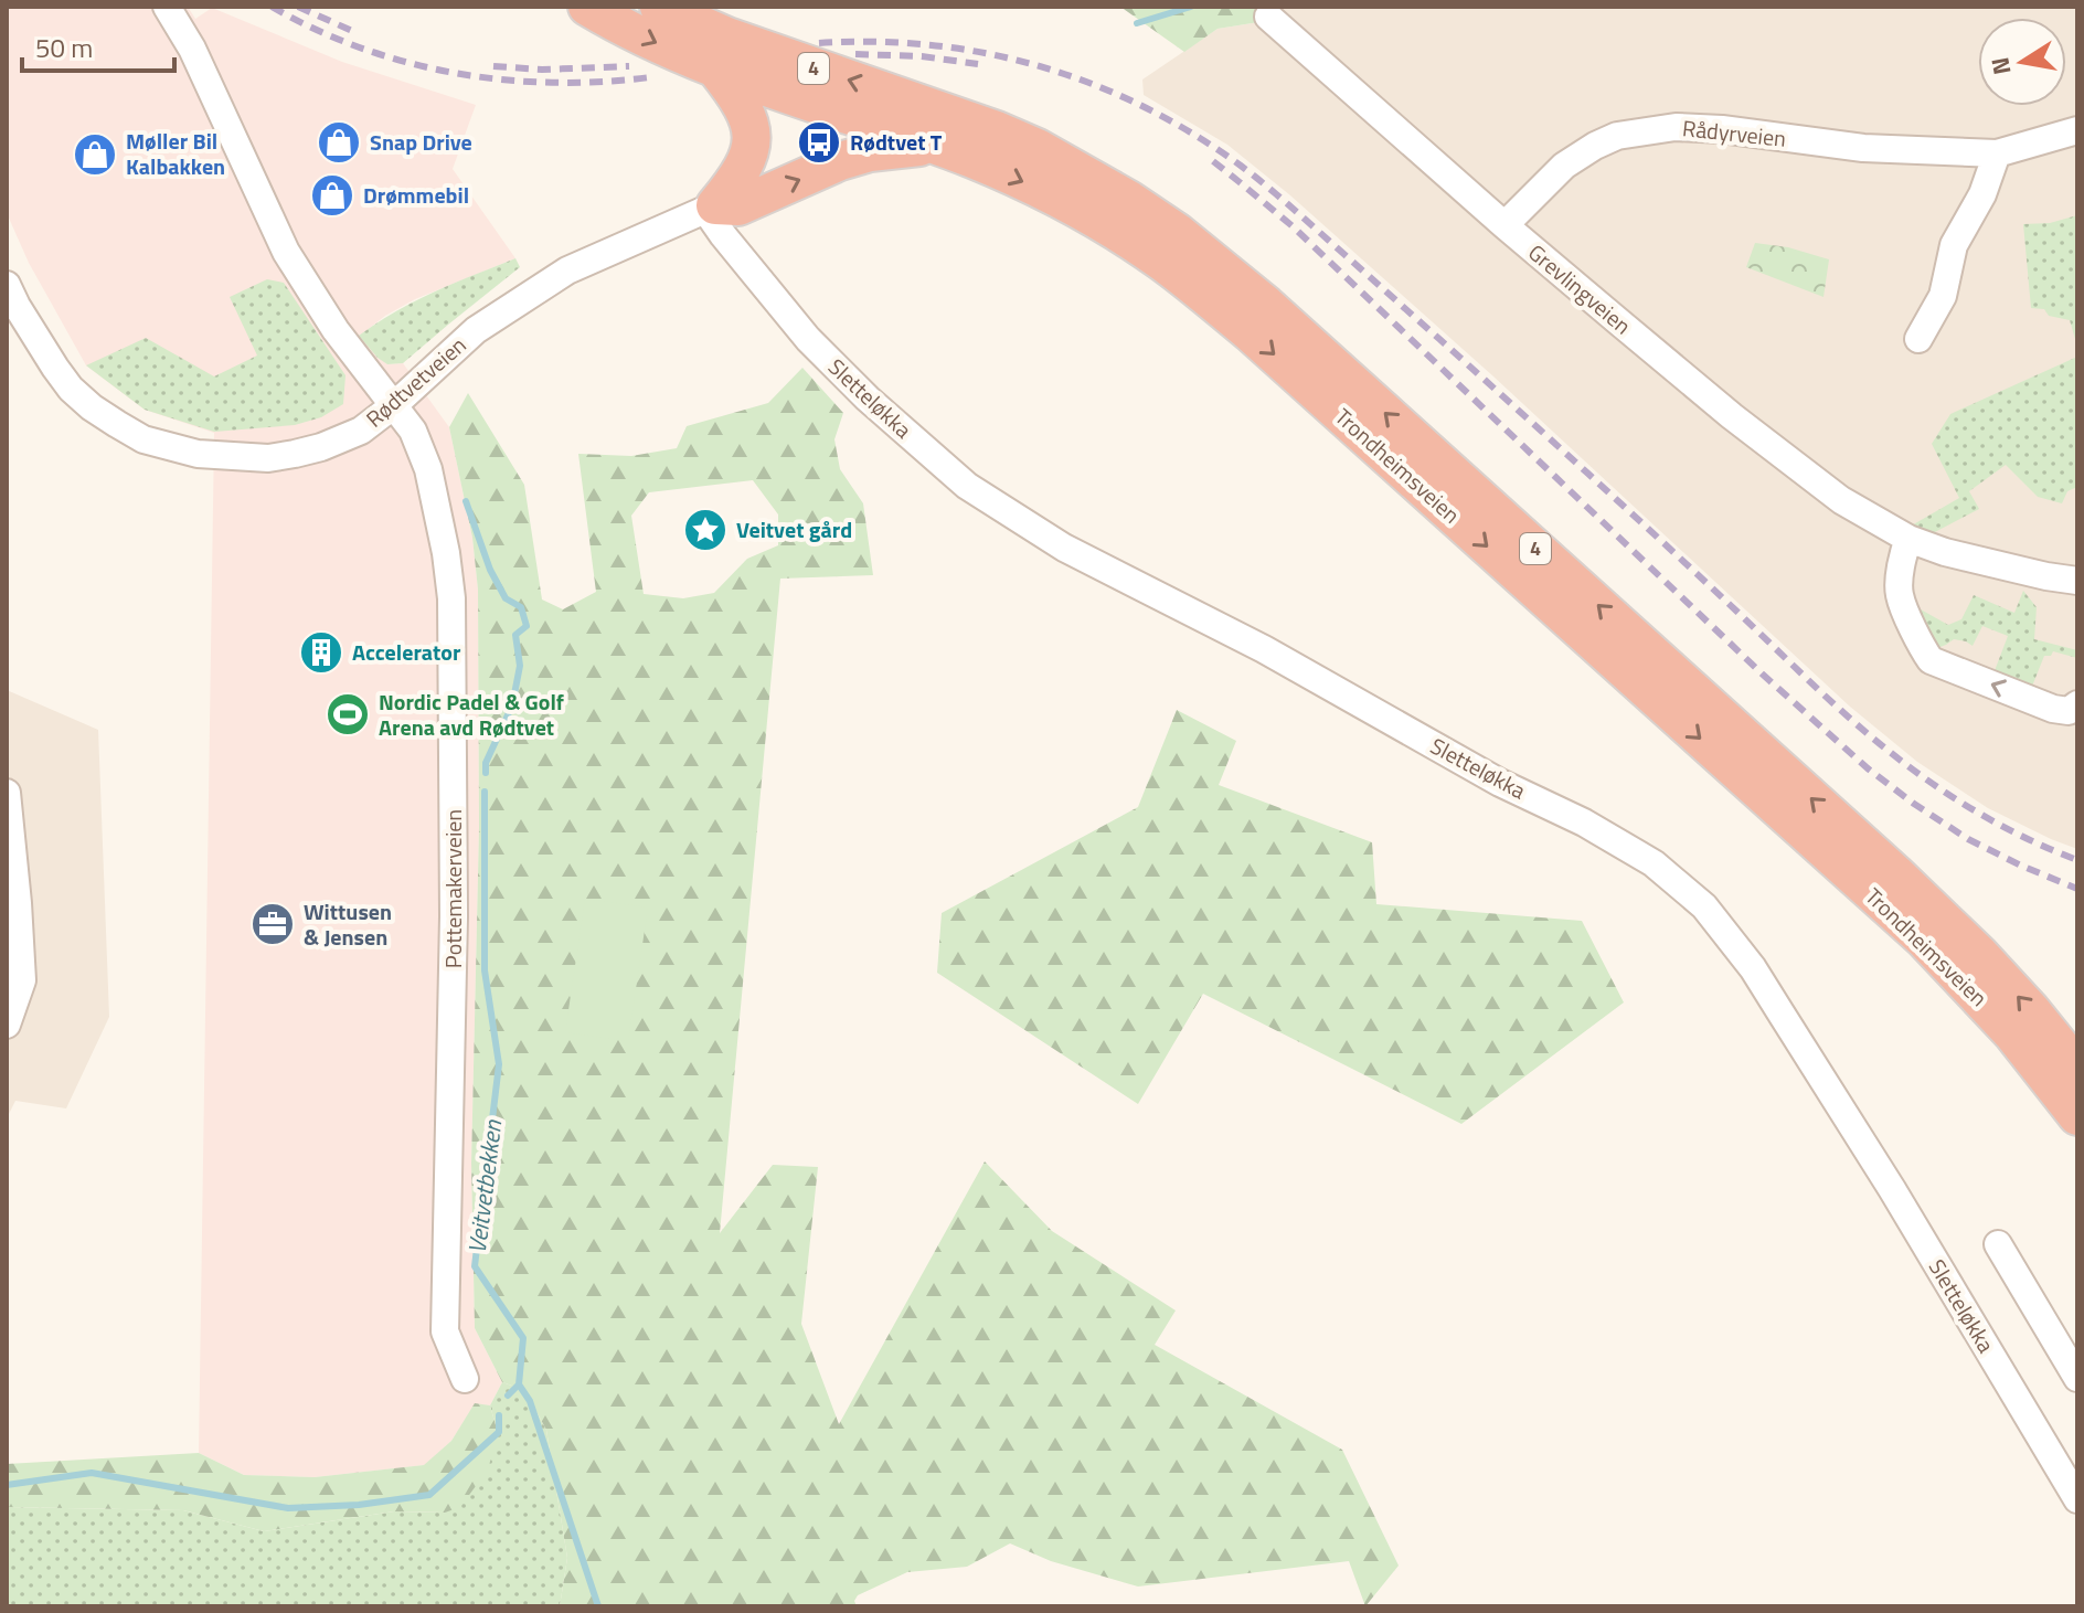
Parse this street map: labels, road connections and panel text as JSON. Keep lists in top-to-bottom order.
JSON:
{
  "streets": {
    "highway": ["4", "Trondheimsveien"],
    "street": [
      "Rådyrveien",
      "Grevlingveien",
      "Rødtvetveien",
      "Sletteløkka",
      "Pottemakerveien"
    ]
  },
  "crossings": [
    ["Rådyrveien", "Grevlingveien"],
    ["Rødtvetveien", "Sletteløkka"],
    ["Rødtvetveien", "Pottemakerveien"]
  ],
  "water": ["Veitvetbekken"],
  "places": {
    "shop": ["Snap Drive", "Møller Bil Kalbakken", "Drømmebil"],
    "bus stop": ["Rødtvet T"],
    "place": ["Veitvet gård"],
    "building": ["Accelerator"],
    "sports": ["Nordic Padel & Golf Arena avd Rødtvet"],
    "office": ["Wittusen & Jensen"]
  },
  "scale_bar": "50 m",
  "north": "left"
}
